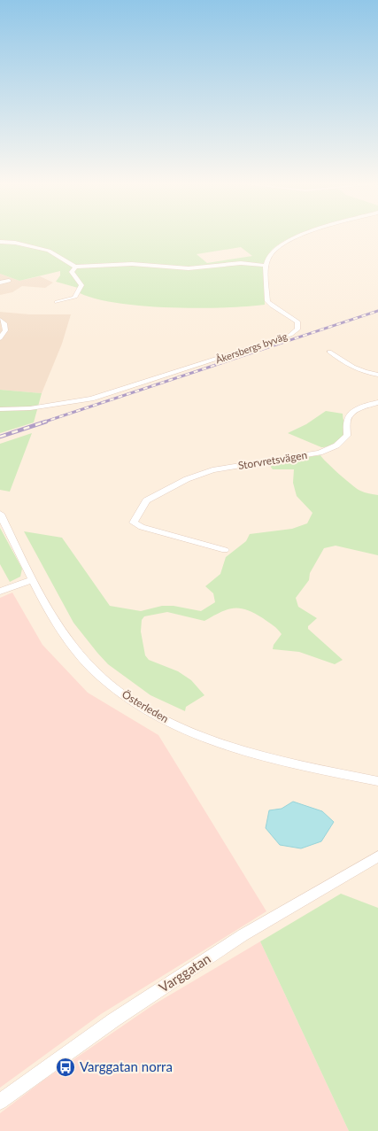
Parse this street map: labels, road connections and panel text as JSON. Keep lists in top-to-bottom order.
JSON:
{
  "streets": {
    "street": [
      "Åkersbergs byväg",
      "Storvretsvägen",
      "Österleden",
      "Varggatan"
    ]
  },
  "places": {
    "bus stop": ["Varggatan norra"]
  }
}
